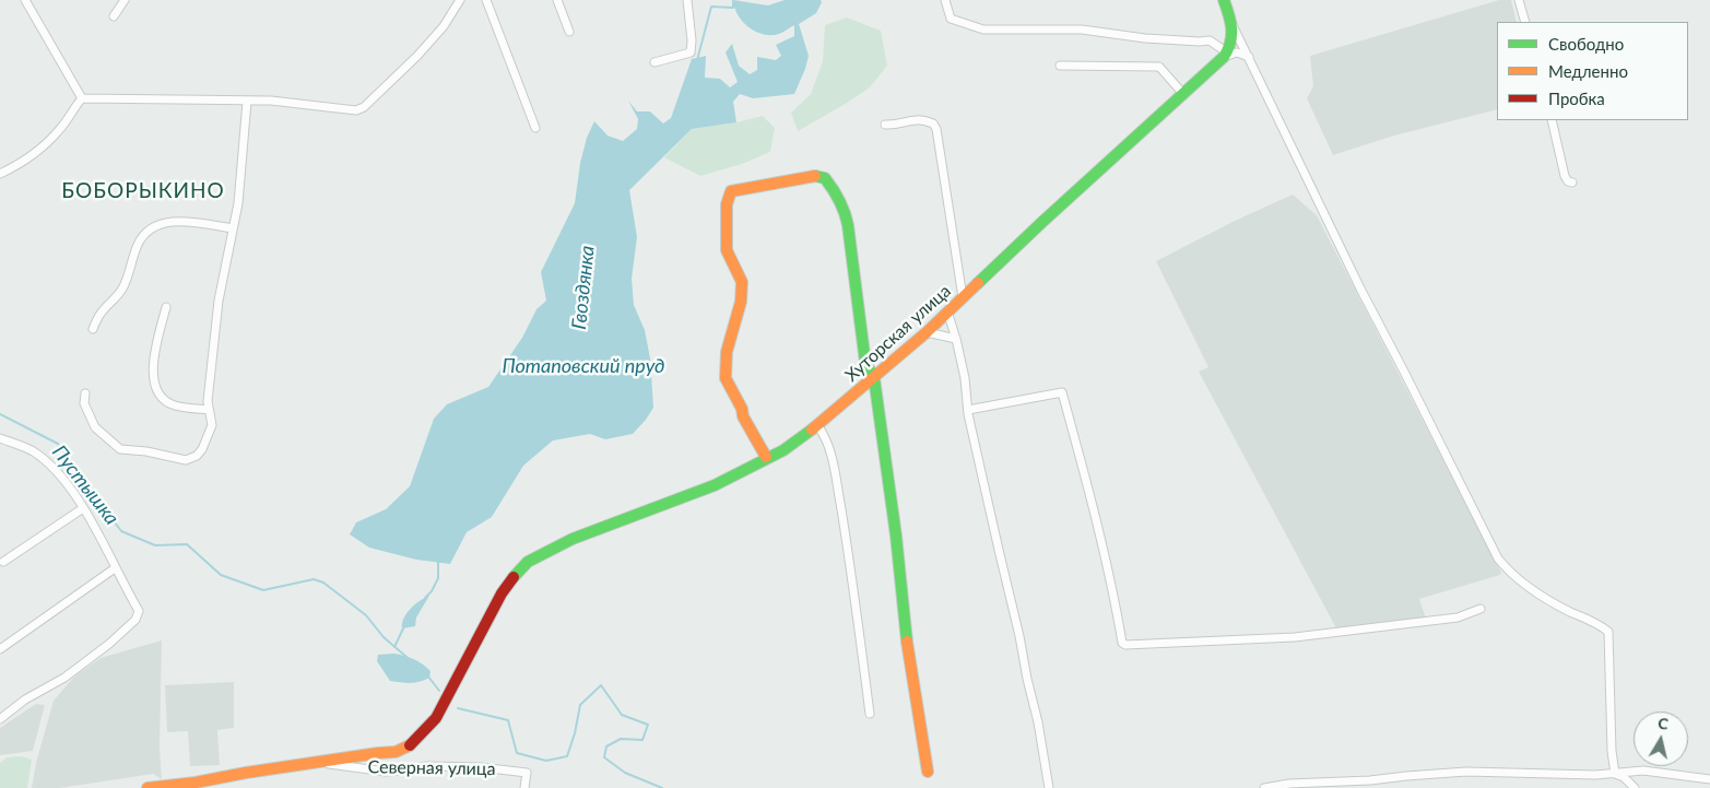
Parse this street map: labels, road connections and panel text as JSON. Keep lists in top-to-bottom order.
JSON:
{
  "streets": {
    "main road": ["Хуторская улица"],
    "street": ["Северная улица"]
  },
  "crossings": [
    ["Хуторская улица", "Северная улица"]
  ],
  "districts": ["БОБОРЫКИНО"],
  "water": ["Гвоздянка", "Потаповский пруд", "Пустышка"],
  "legend": ["Свободно", "Медленно", "Пробка"],
  "north": "top"
}
